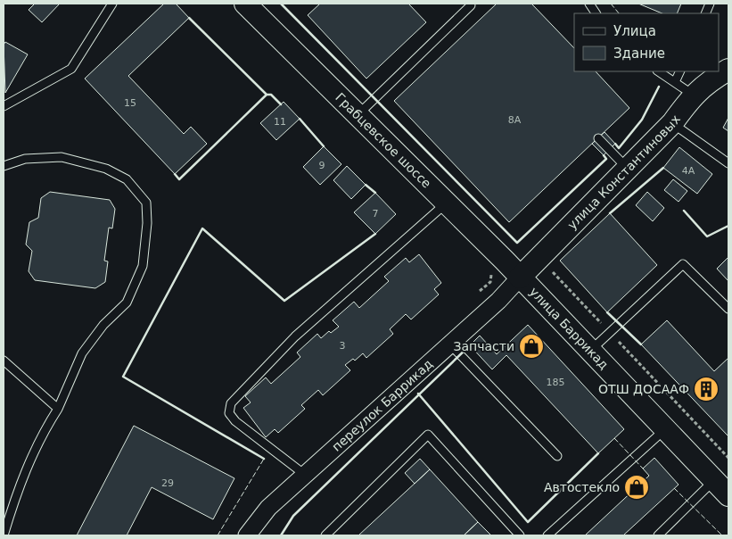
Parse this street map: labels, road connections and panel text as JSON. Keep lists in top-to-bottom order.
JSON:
{
  "streets": {
    "street": [
      "Грабцевское шоссе",
      "улица Константиновых",
      "улица Баррикад",
      "переулок Баррикад"
    ]
  },
  "crossings": [
    ["Грабцевское шоссе", "улица Константиновых"],
    ["Грабцевское шоссе", "улица Баррикад"],
    ["Грабцевское шоссе", "переулок Баррикад"],
    ["улица Константиновых", "улица Баррикад"],
    ["улица Константиновых", "переулок Баррикад"],
    ["улица Баррикад", "переулок Баррикад"]
  ],
  "places": {
    "shop": ["Запчасти", "Автостекло"],
    "building": ["ОТШ ДОСААФ"]
  },
  "house_numbers": [
    "15",
    "8А",
    "11",
    "9",
    "4А",
    "7",
    "3",
    "185",
    "29"
  ],
  "legend": ["Улица", "Здание"]
}
